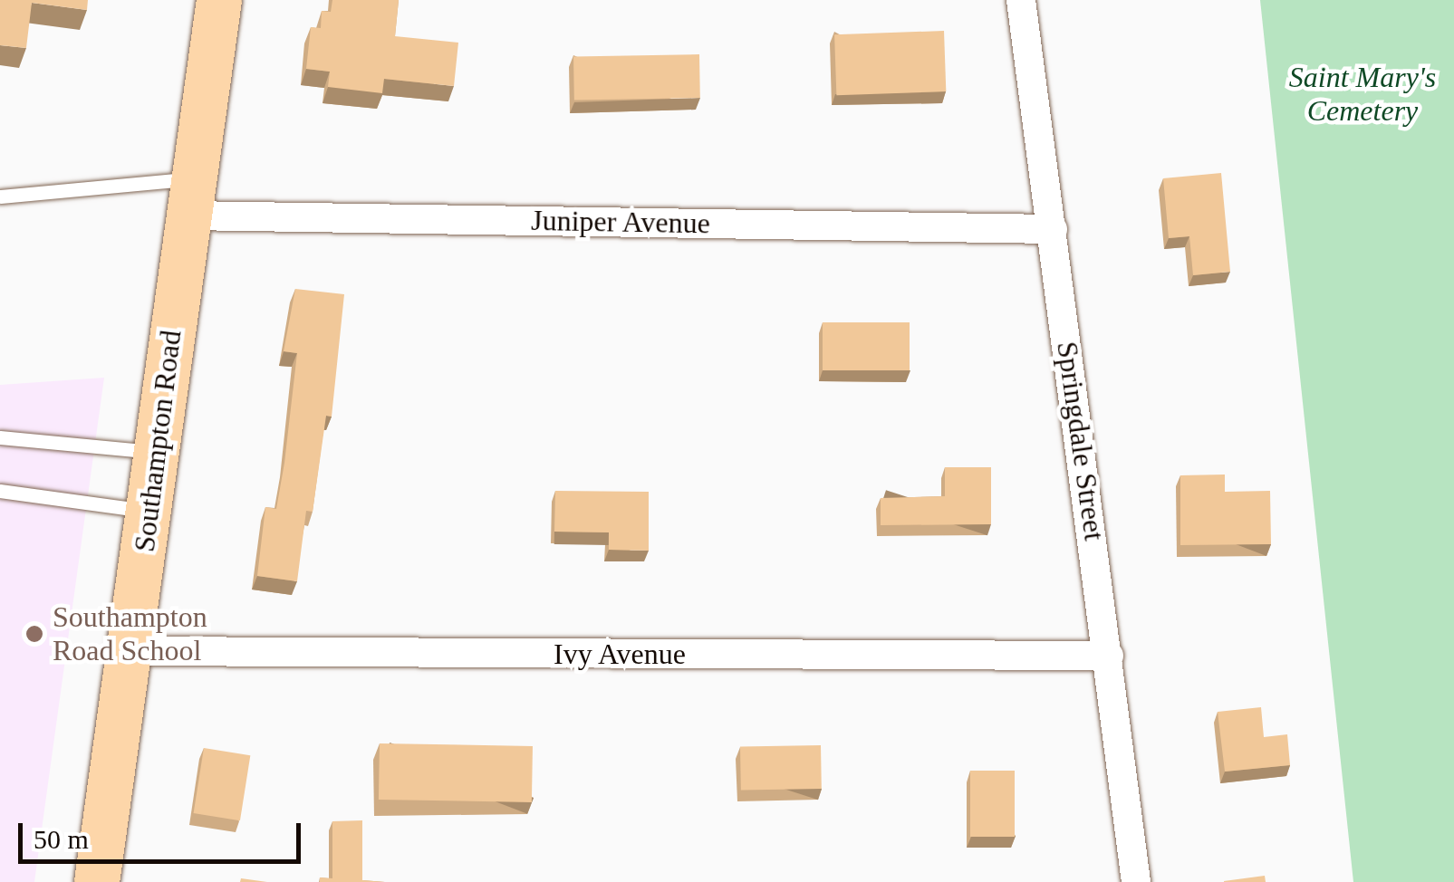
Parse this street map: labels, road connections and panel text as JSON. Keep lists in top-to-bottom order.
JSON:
{
  "streets": {
    "main road": ["Southampton Road"],
    "street": ["Juniper Avenue", "Springdale Street", "Ivy Avenue"]
  },
  "crossings": [
    ["Juniper Avenue", "Southampton Road"],
    ["Juniper Avenue", "Springdale Street"],
    ["Southampton Road", "Ivy Avenue"],
    ["Springdale Street", "Ivy Avenue"]
  ],
  "parks": ["Saint Mary's Cemetery"],
  "places": ["Southampton Road School"],
  "scale_bar": "50 m"
}
